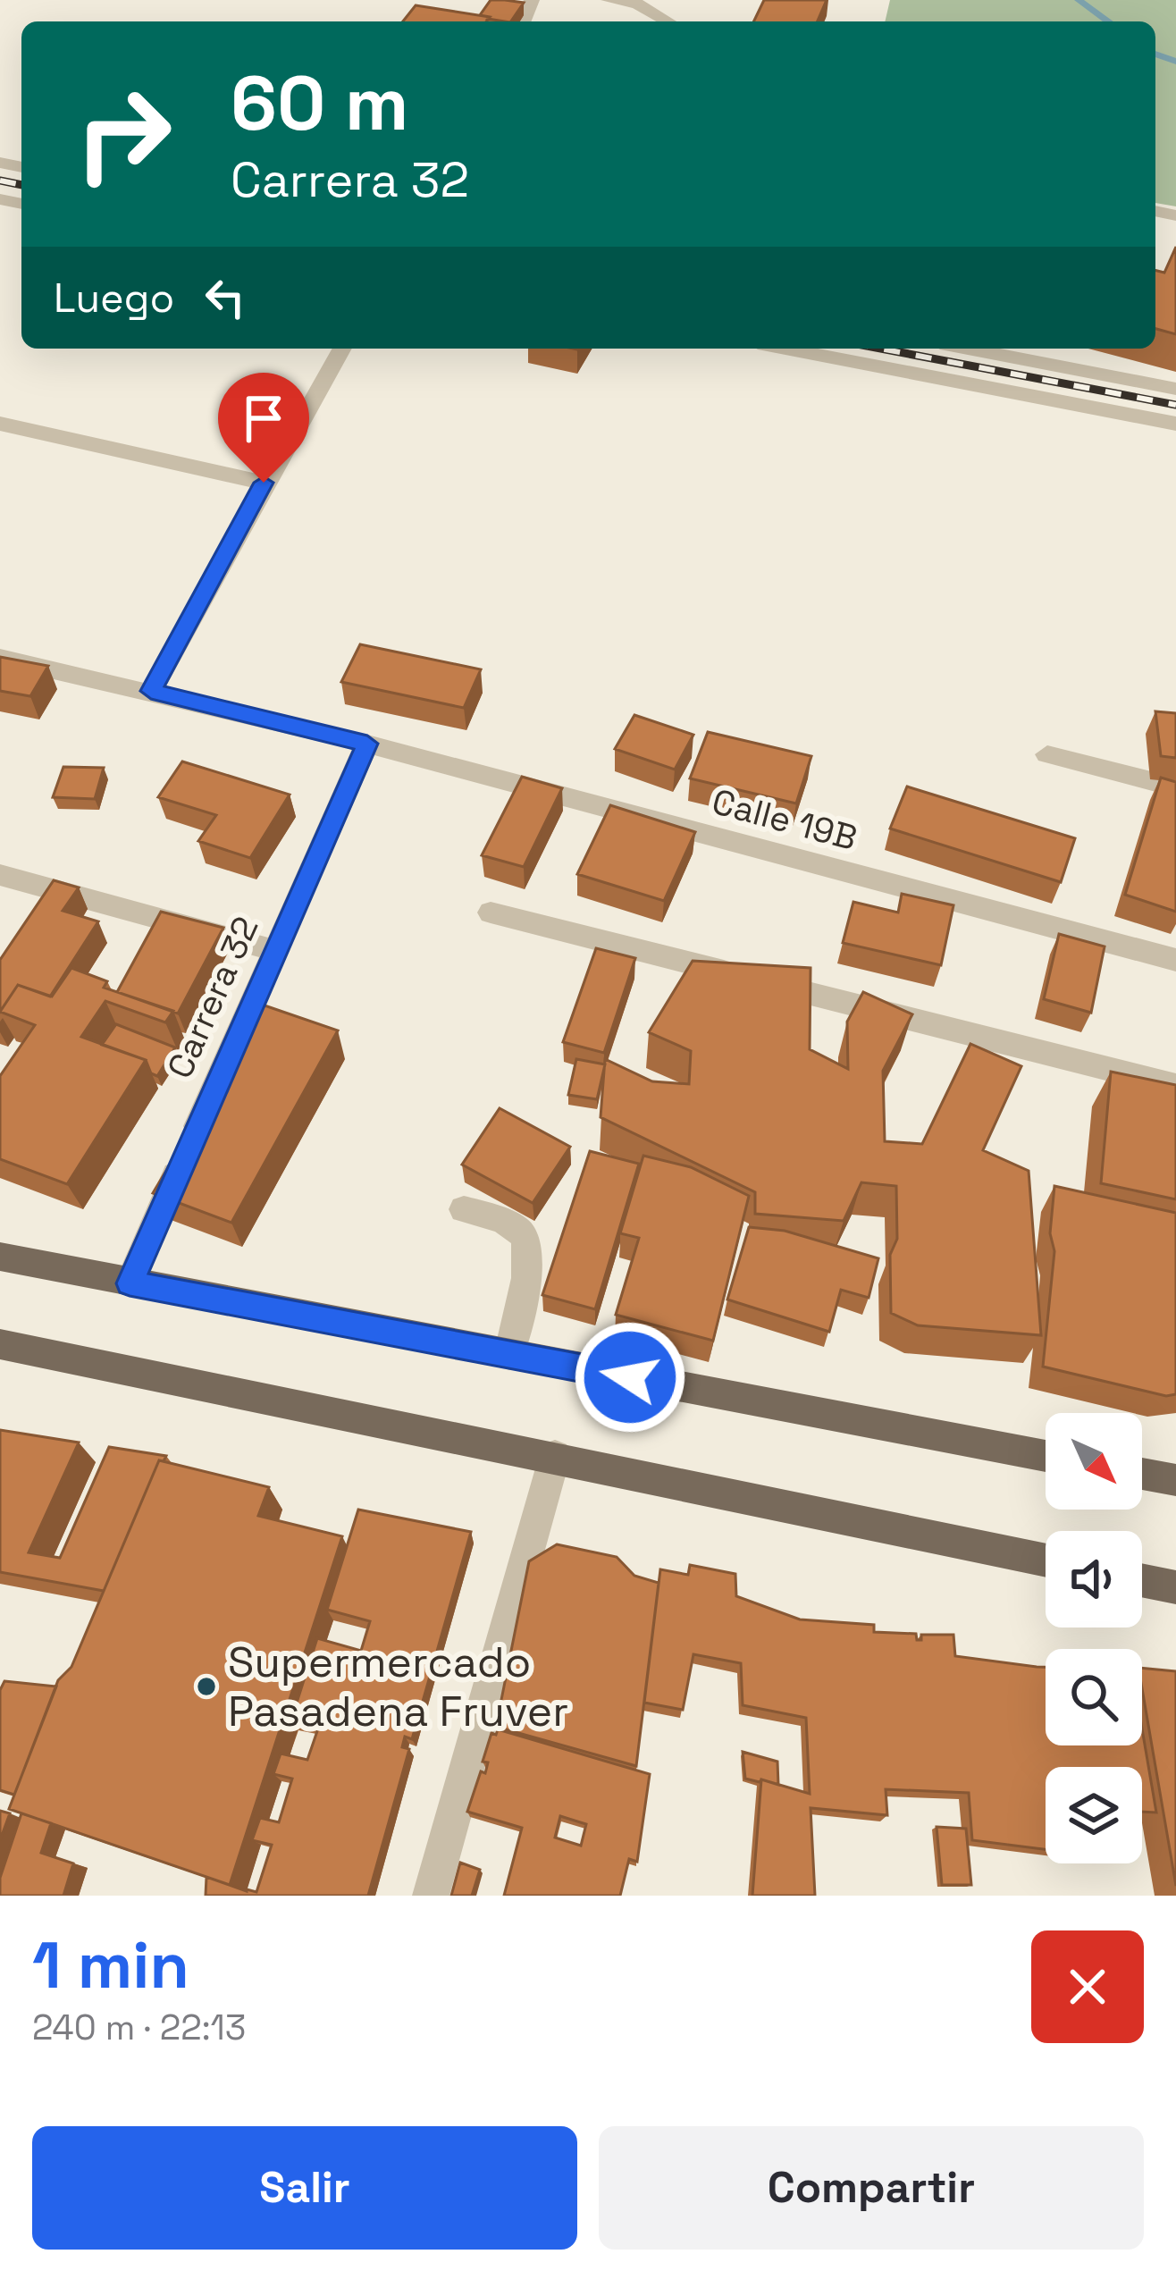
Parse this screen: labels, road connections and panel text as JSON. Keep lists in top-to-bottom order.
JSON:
{
  "streets": {
    "street": ["Calle 19B", "Carrera 32"]
  },
  "crossings": [
    ["Calle 19B", "Carrera 32"]
  ],
  "places": ["Supermercado Pasadena Fruver"],
  "north": "bottom right",
  "page": {
    "turn": ["60 m", "Carrera 32"],
    "then": "Luego",
    "heading": ["1 min", "240 m · 22:13"],
    "buttons": ["Salir", "Compartir"]
  }
}
